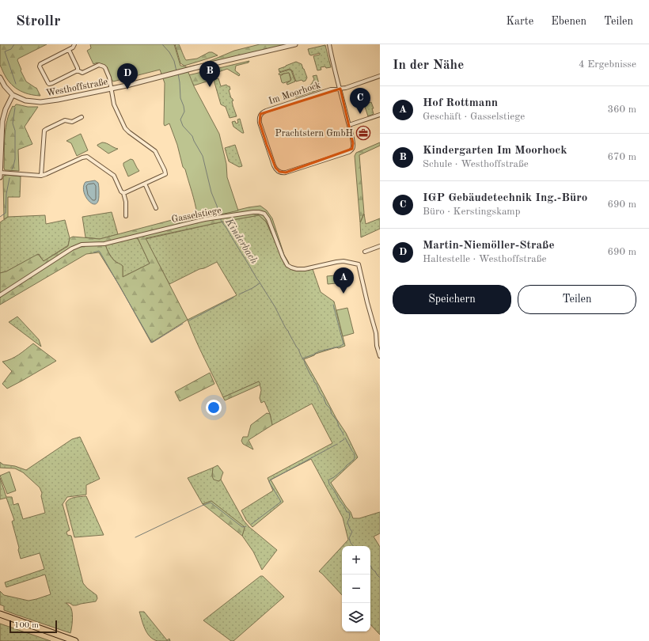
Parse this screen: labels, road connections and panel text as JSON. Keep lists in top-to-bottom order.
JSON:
{
  "streets": {
    "street": ["Westhoffstraße", "Im Moorhock", "Gasselstiege"]
  },
  "water": ["Kinderbach"],
  "places": {
    "office": ["Prachtstern GmbH"]
  },
  "scale_bar": "100 m",
  "page": {
    "header": "Strollr",
    "nav": ["Karte", "Ebenen", "Teilen"],
    "heading": ["In der Nähe", "4 Ergebnisse"],
    "pins": [
      "B",
      "D",
      "C",
      "A"
    ],
    "list": [
      {
        "mark": "A",
        "name": "Hof Rottmann",
        "note": "Geschäft · Gasselstiege",
        "value": "360 m"
      },
      {
        "mark": "B",
        "name": "Kindergarten Im Moorhock",
        "note": "Schule · Westhoffstraße",
        "value": "670 m"
      },
      {
        "mark": "C",
        "name": "IGP Gebäudetechnik Ing.-Büro",
        "note": "Büro · Kerstingskamp",
        "value": "690 m"
      },
      {
        "mark": "D",
        "name": "Martin-Niemöller-Straße",
        "note": "Haltestelle · Westhoffstraße",
        "value": "690 m"
      }
    ],
    "buttons": ["Speichern", "Teilen"],
    "map_buttons": ["+", "−"],
    "scale": "100 m"
  }
}
